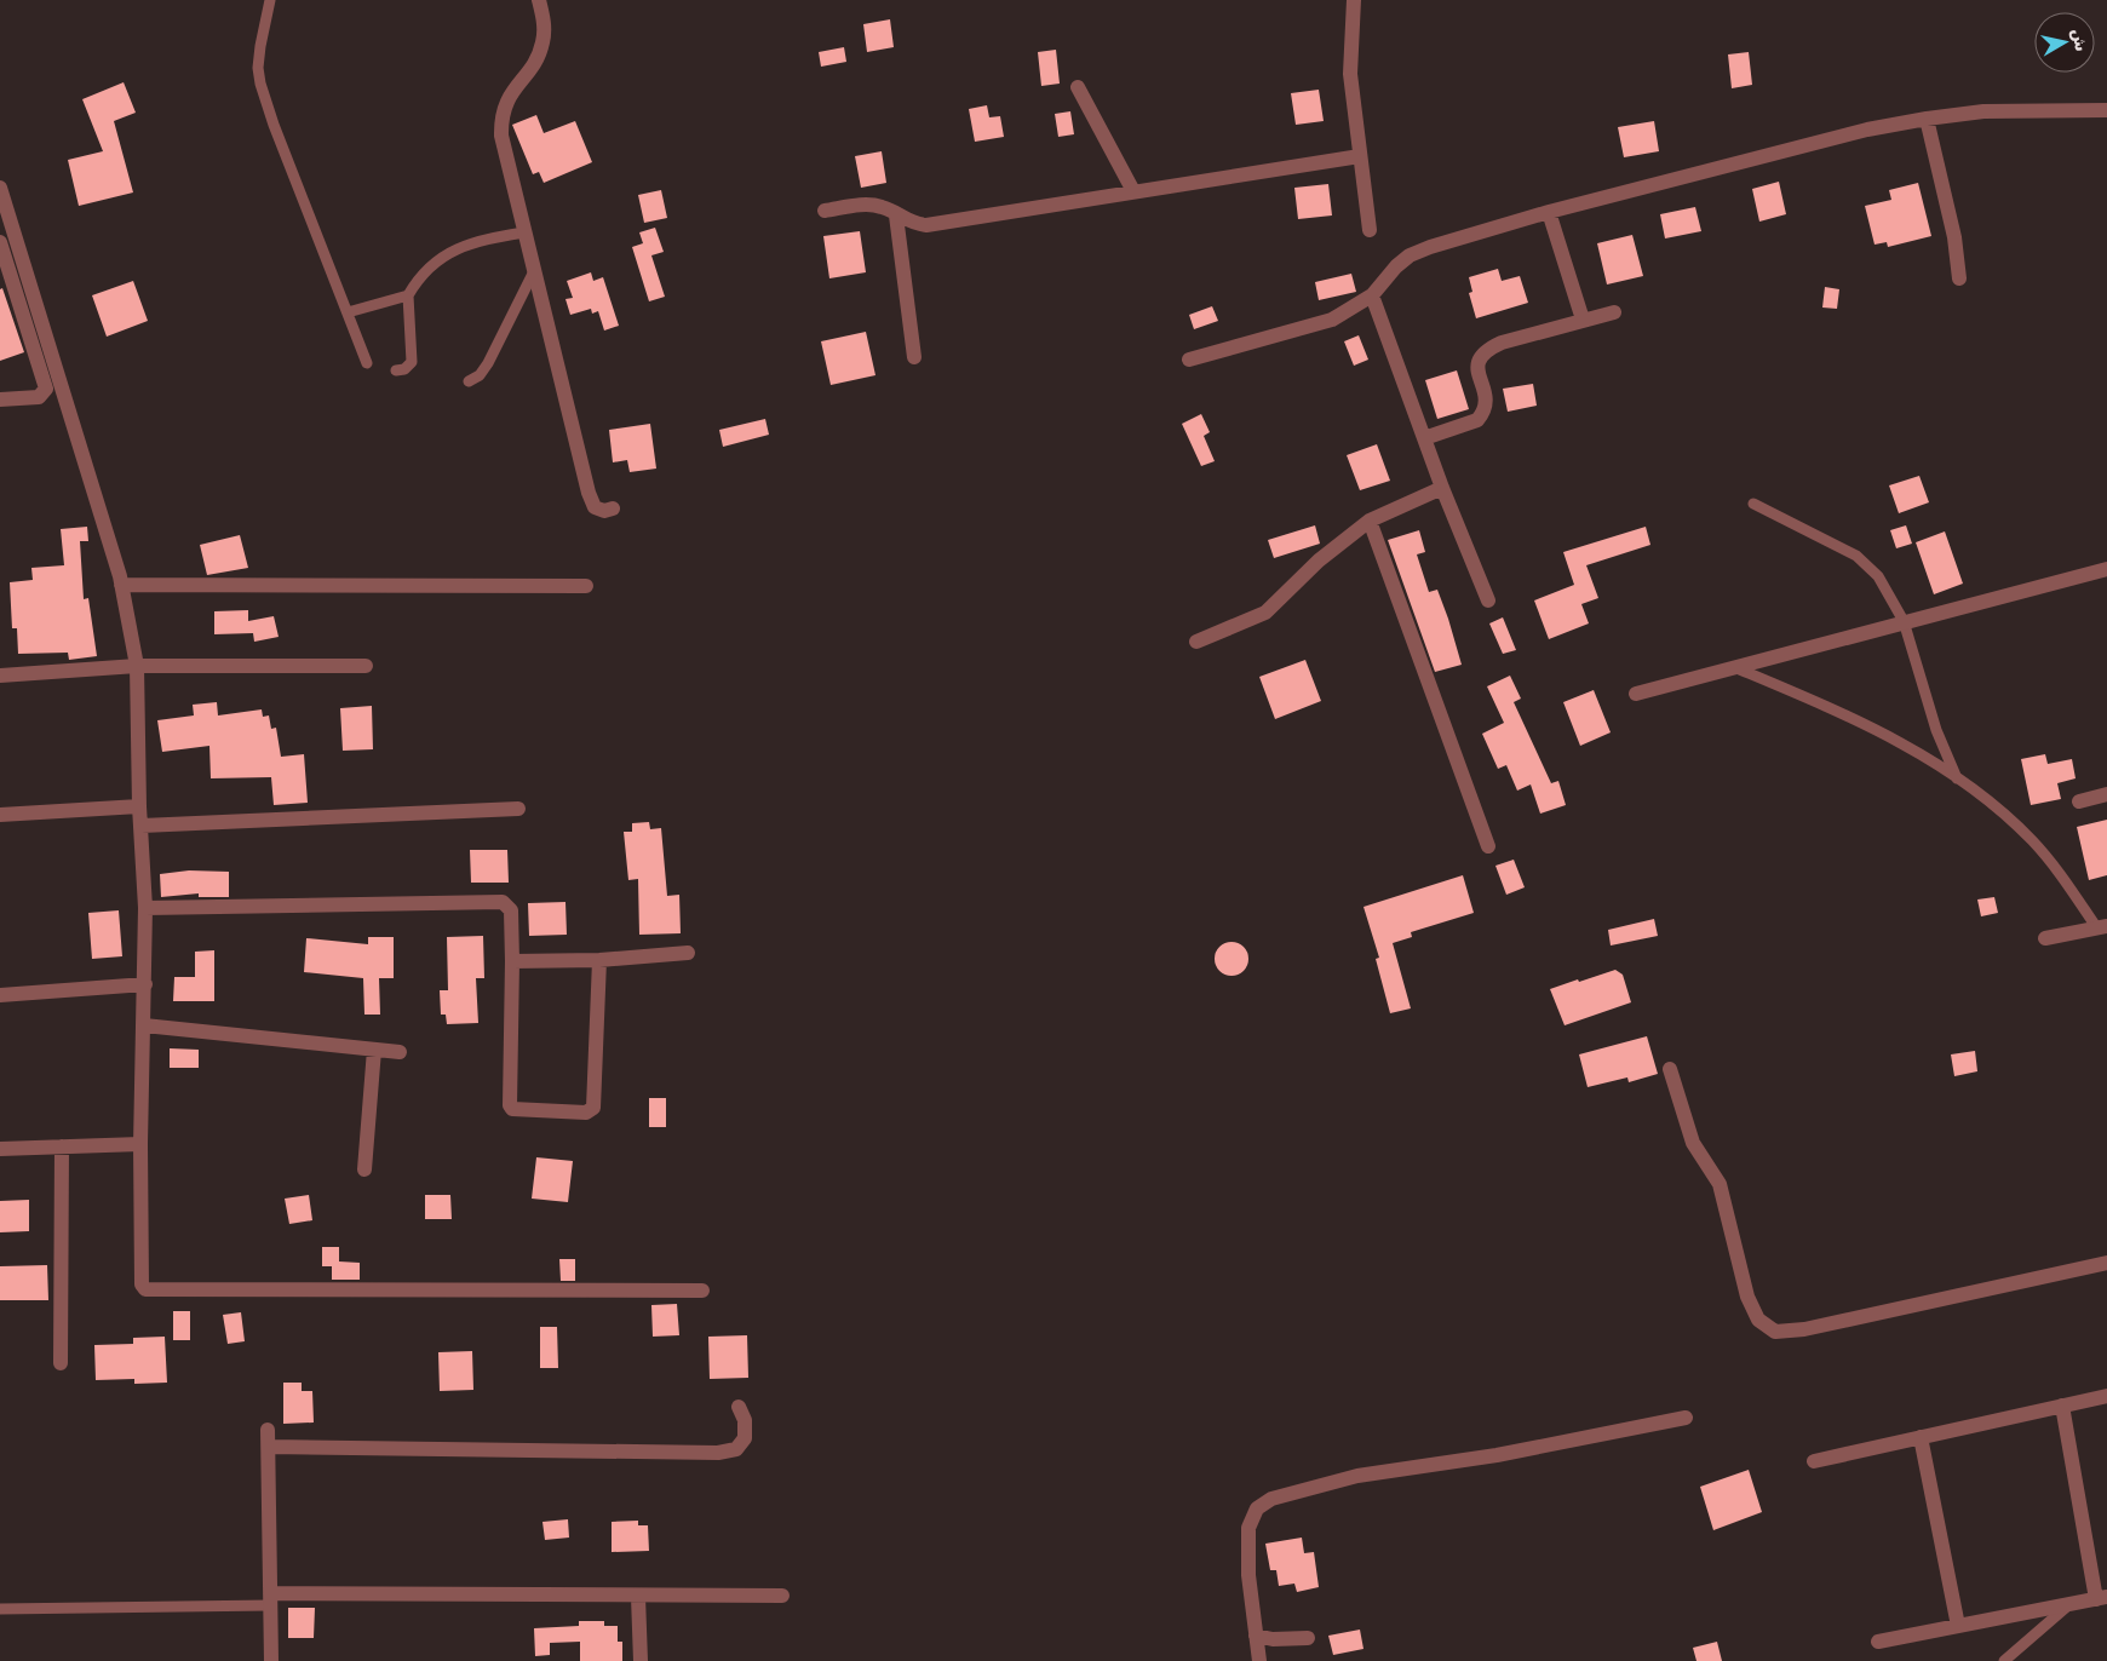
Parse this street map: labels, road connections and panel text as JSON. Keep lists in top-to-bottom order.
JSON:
{
  "north": "right"
}
